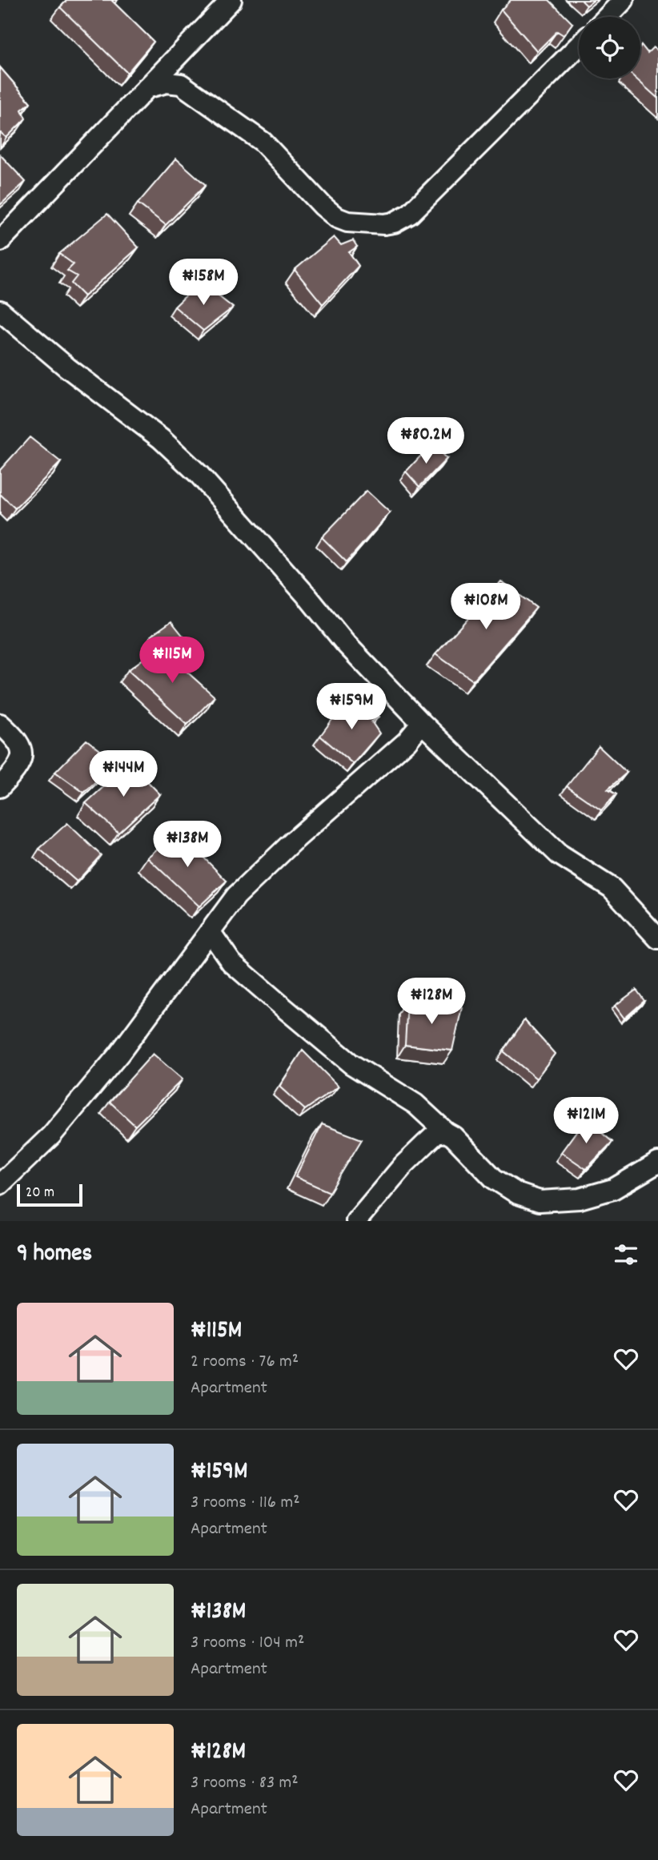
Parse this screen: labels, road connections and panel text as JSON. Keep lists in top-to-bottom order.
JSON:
{
  "scale_bar": "20 m",
  "page": {
    "price": [
      "₦158M",
      "₦80.2M",
      "₦108M",
      "₦115M",
      "₦159M",
      "₦144M",
      "₦138M",
      "₦128M",
      "₦121M"
    ],
    "scale": "20 m",
    "heading": "9 homes",
    "list": [
      {
        "name": "₦115M",
        "note": "2 rooms · 76 m² · Apartment"
      },
      {
        "name": "₦159M",
        "note": "3 rooms · 116 m² · Apartment"
      },
      {
        "name": "₦138M",
        "note": "3 rooms · 104 m² · Apartment"
      },
      {
        "name": "₦128M",
        "note": "3 rooms · 83 m² · Apartment"
      }
    ]
  }
}
